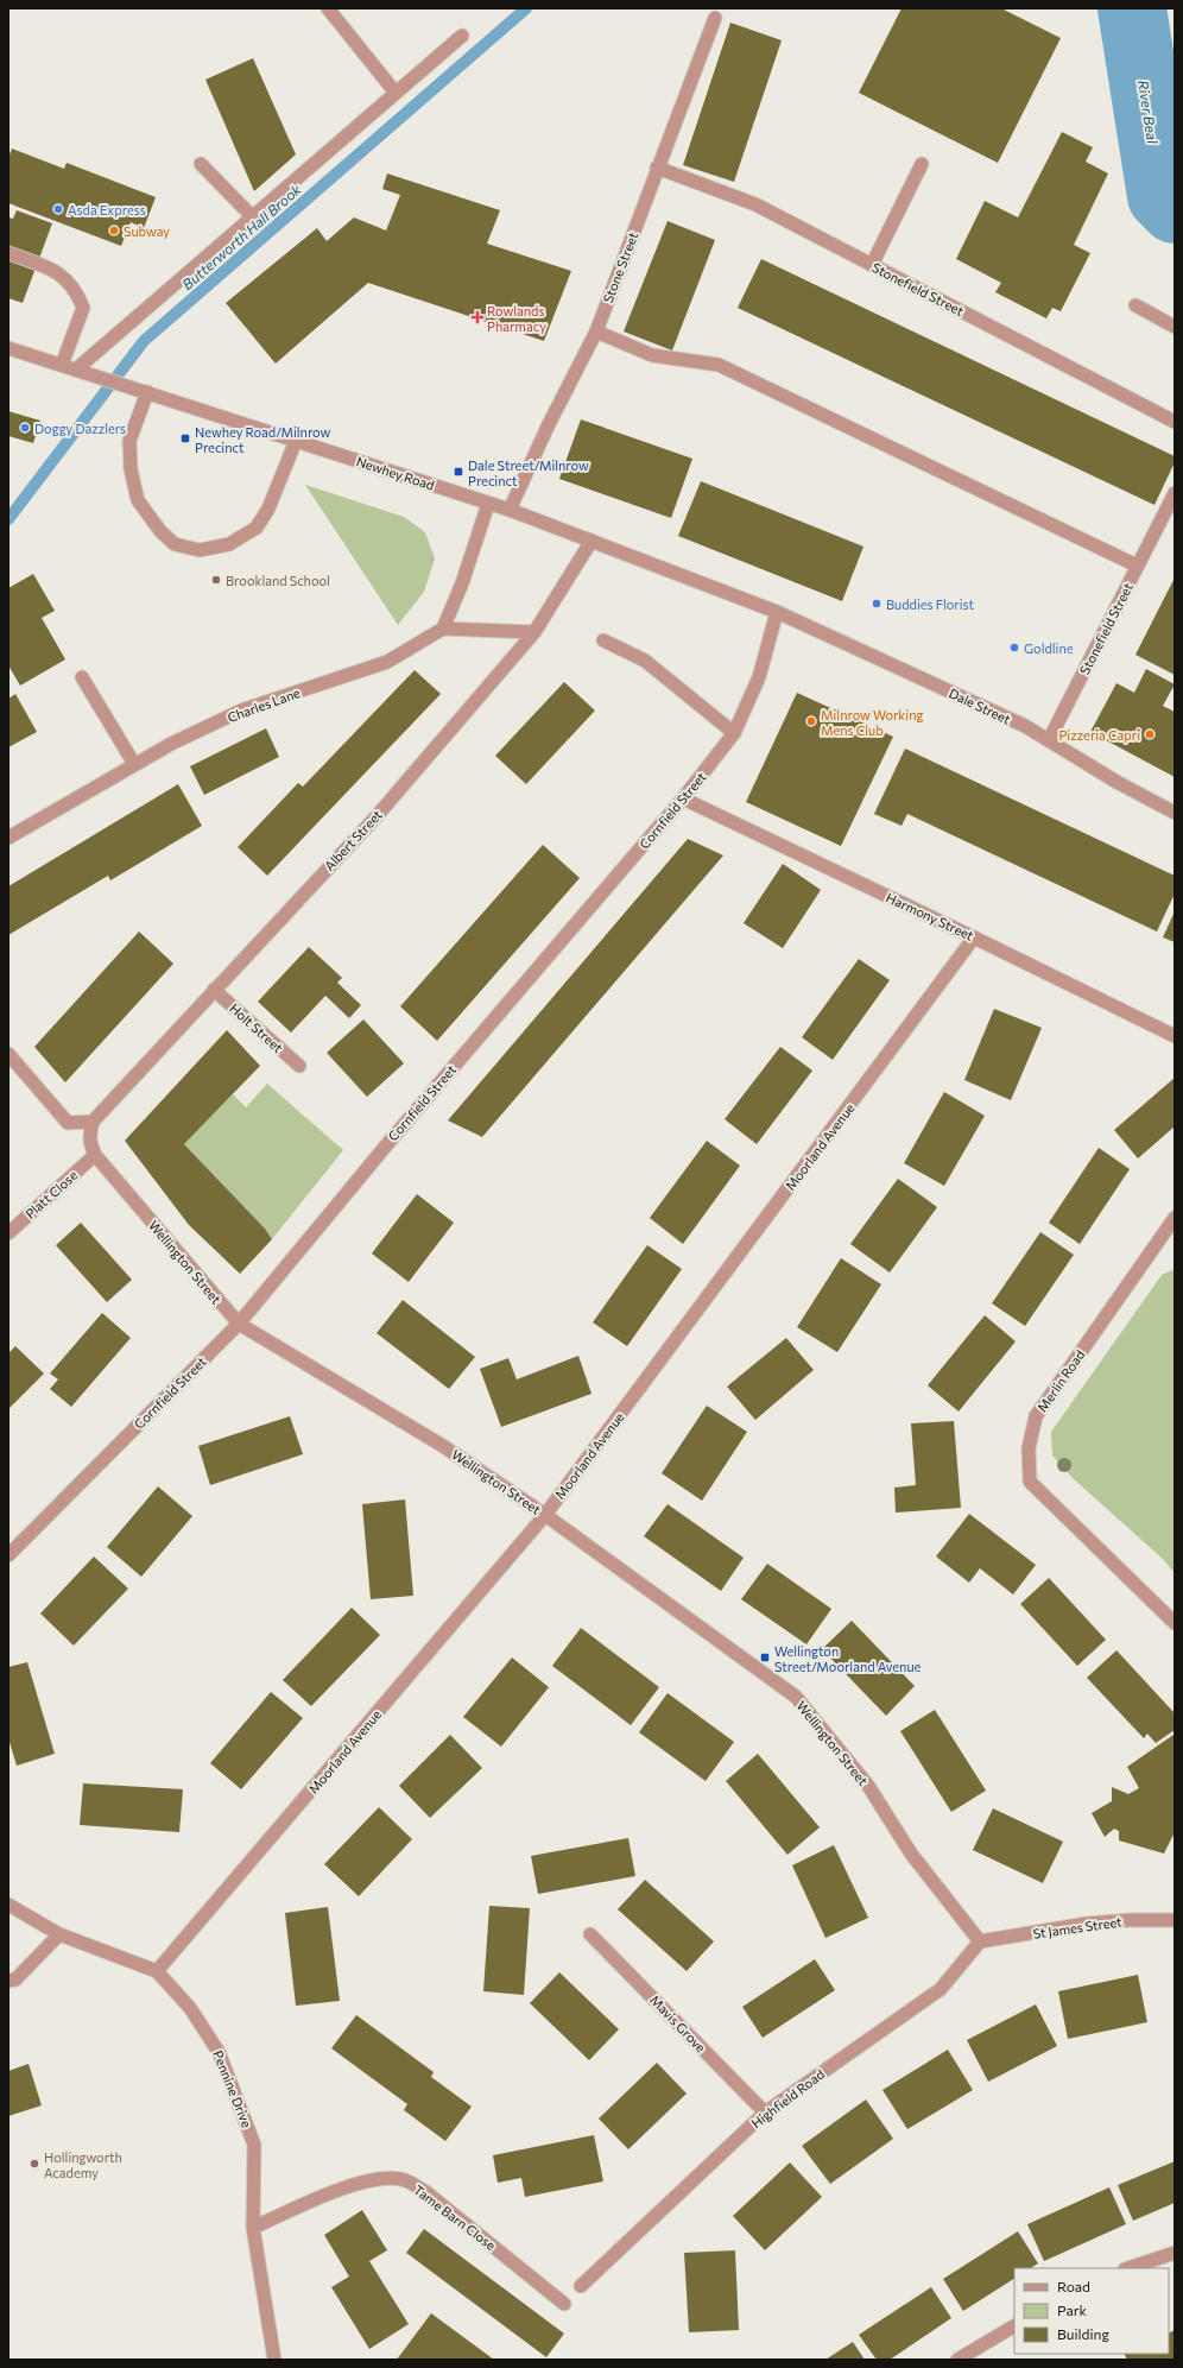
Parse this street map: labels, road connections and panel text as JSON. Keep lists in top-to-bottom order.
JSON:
{
  "streets": {
    "street": [
      "Stone Street",
      "Stonefield Street",
      "Newhey Road",
      "Charles Lane",
      "Dale Street",
      "Cornfield Street",
      "Albert Street",
      "Harmony Street",
      "Holt Street",
      "Moorland Avenue",
      "Platt Close",
      "Wellington Street",
      "Merlin Road",
      "St James Street",
      "Mavis Grove",
      "Pennine Drive",
      "Highfield Road",
      "Tame Barn Close"
    ]
  },
  "crossings": [
    ["Stone Street", "Stonefield Street"],
    ["Stone Street", "Newhey Road"],
    ["Stonefield Street", "Dale Street"],
    ["Newhey Road", "Dale Street"],
    ["Newhey Road", "Cornfield Street"],
    ["Newhey Road", "Albert Street"],
    ["Dale Street", "Cornfield Street"],
    ["Cornfield Street", "Harmony Street"],
    ["Cornfield Street", "Wellington Street"],
    ["Albert Street", "Holt Street"],
    ["Albert Street", "Wellington Street"],
    ["Harmony Street", "Moorland Avenue"],
    ["Moorland Avenue", "Wellington Street"],
    ["Moorland Avenue", "Pennine Drive"],
    ["Platt Close", "Wellington Street"],
    ["Wellington Street", "St James Street"],
    ["Wellington Street", "Highfield Road"],
    ["St James Street", "Highfield Road"],
    ["Mavis Grove", "Highfield Road"],
    ["Pennine Drive", "Tame Barn Close"]
  ],
  "water": ["River Beal", "Butterworth Hall Brook"],
  "places": {
    "other": [
      "Asda Express",
      "Subway",
      "Doggy Dazzlers",
      "Brookland School",
      "Buddies Florist",
      "Goldline",
      "Milnrow Working Mens Club",
      "Pizzeria Capri",
      "Hollingworth Academy"
    ],
    "health": ["Rowlands Pharmacy"],
    "transit": ["Newhey Road/Milnrow Precinct", "Dale Street/Milnrow Precinct", "Wellington Street/Moorland Avenue"]
  },
  "legend": ["Road", "Park", "Building"]
}
